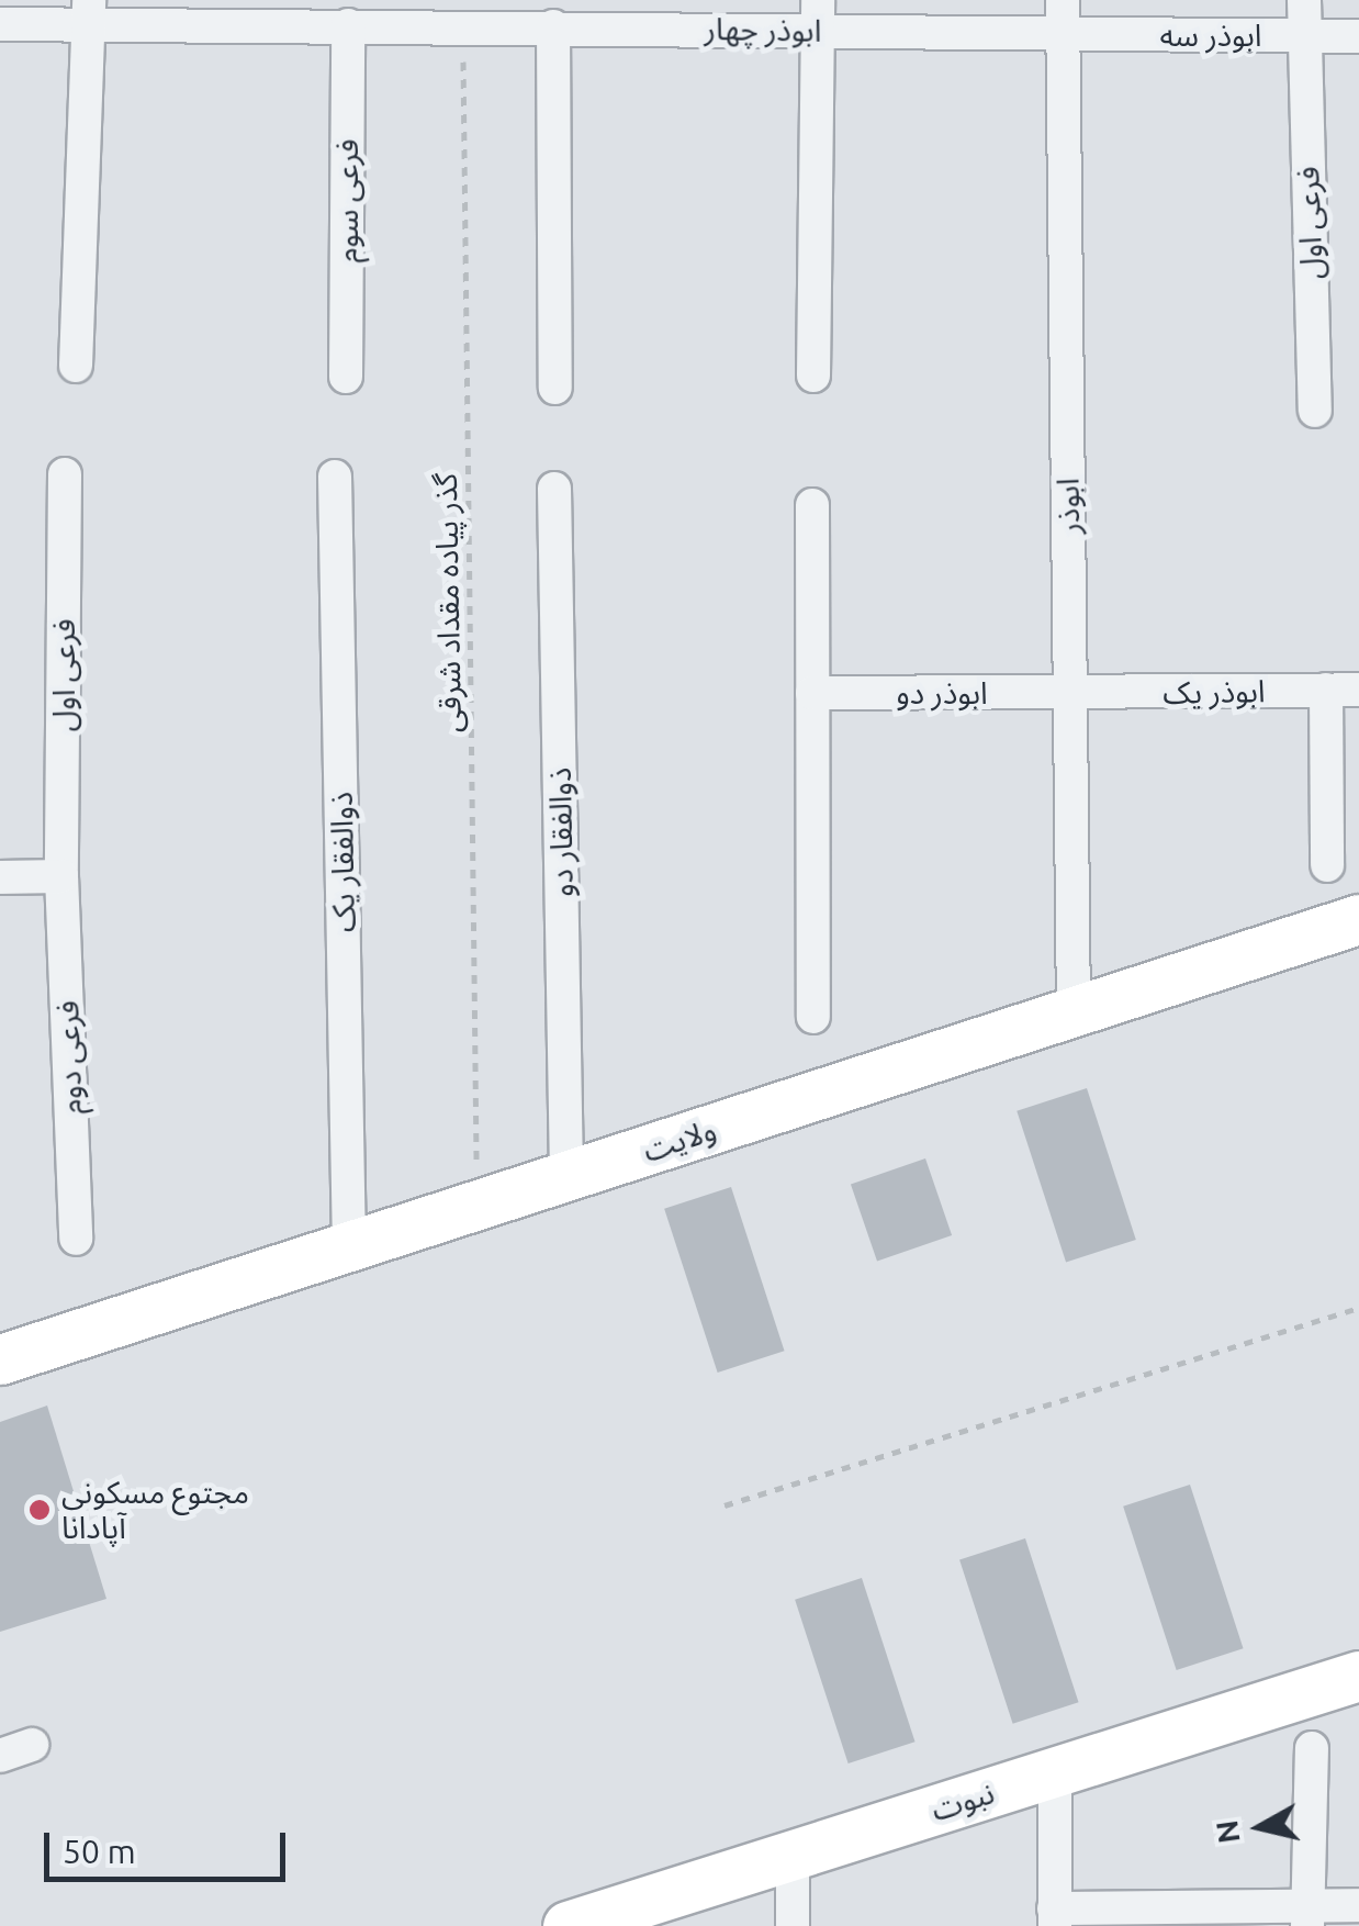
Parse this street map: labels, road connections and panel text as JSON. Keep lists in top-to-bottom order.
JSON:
{
  "streets": {
    "street": [
      "ابوذر چهار",
      "ابوذر سه",
      "فرعی سوم",
      "فرعی اول",
      "ابوذر",
      "ابوذر یک",
      "ابوذر دو",
      "ذوالفقار دو",
      "ذوالفقار یک",
      "فرعی دوم",
      "ولایت",
      "نبوت"
    ],
    "path": ["گذر پیاده مقداد شرقی"]
  },
  "crossings": [
    ["ابوذر چهار", "ابوذر سه"],
    ["ابوذر چهار", "فرعی سوم"],
    ["ابوذر چهار", "ابوذر"],
    ["ابوذر چهار", "گذر پیاده مقداد شرقی"],
    ["ابوذر سه", "فرعی اول"],
    ["ابوذر سه", "ابوذر"],
    ["فرعی اول", "فرعی دوم"],
    ["ابوذر", "ابوذر یک"],
    ["ابوذر", "ابوذر دو"],
    ["ابوذر", "ولایت"],
    ["گذر پیاده مقداد شرقی", "ولایت"],
    ["ابوذر یک", "ابوذر دو"],
    ["ذوالفقار دو", "ولایت"],
    ["ذوالفقار یک", "ولایت"]
  ],
  "places": ["مجتوع مسکونی آپادانا"],
  "scale_bar": "50 m",
  "north": "left"
}
